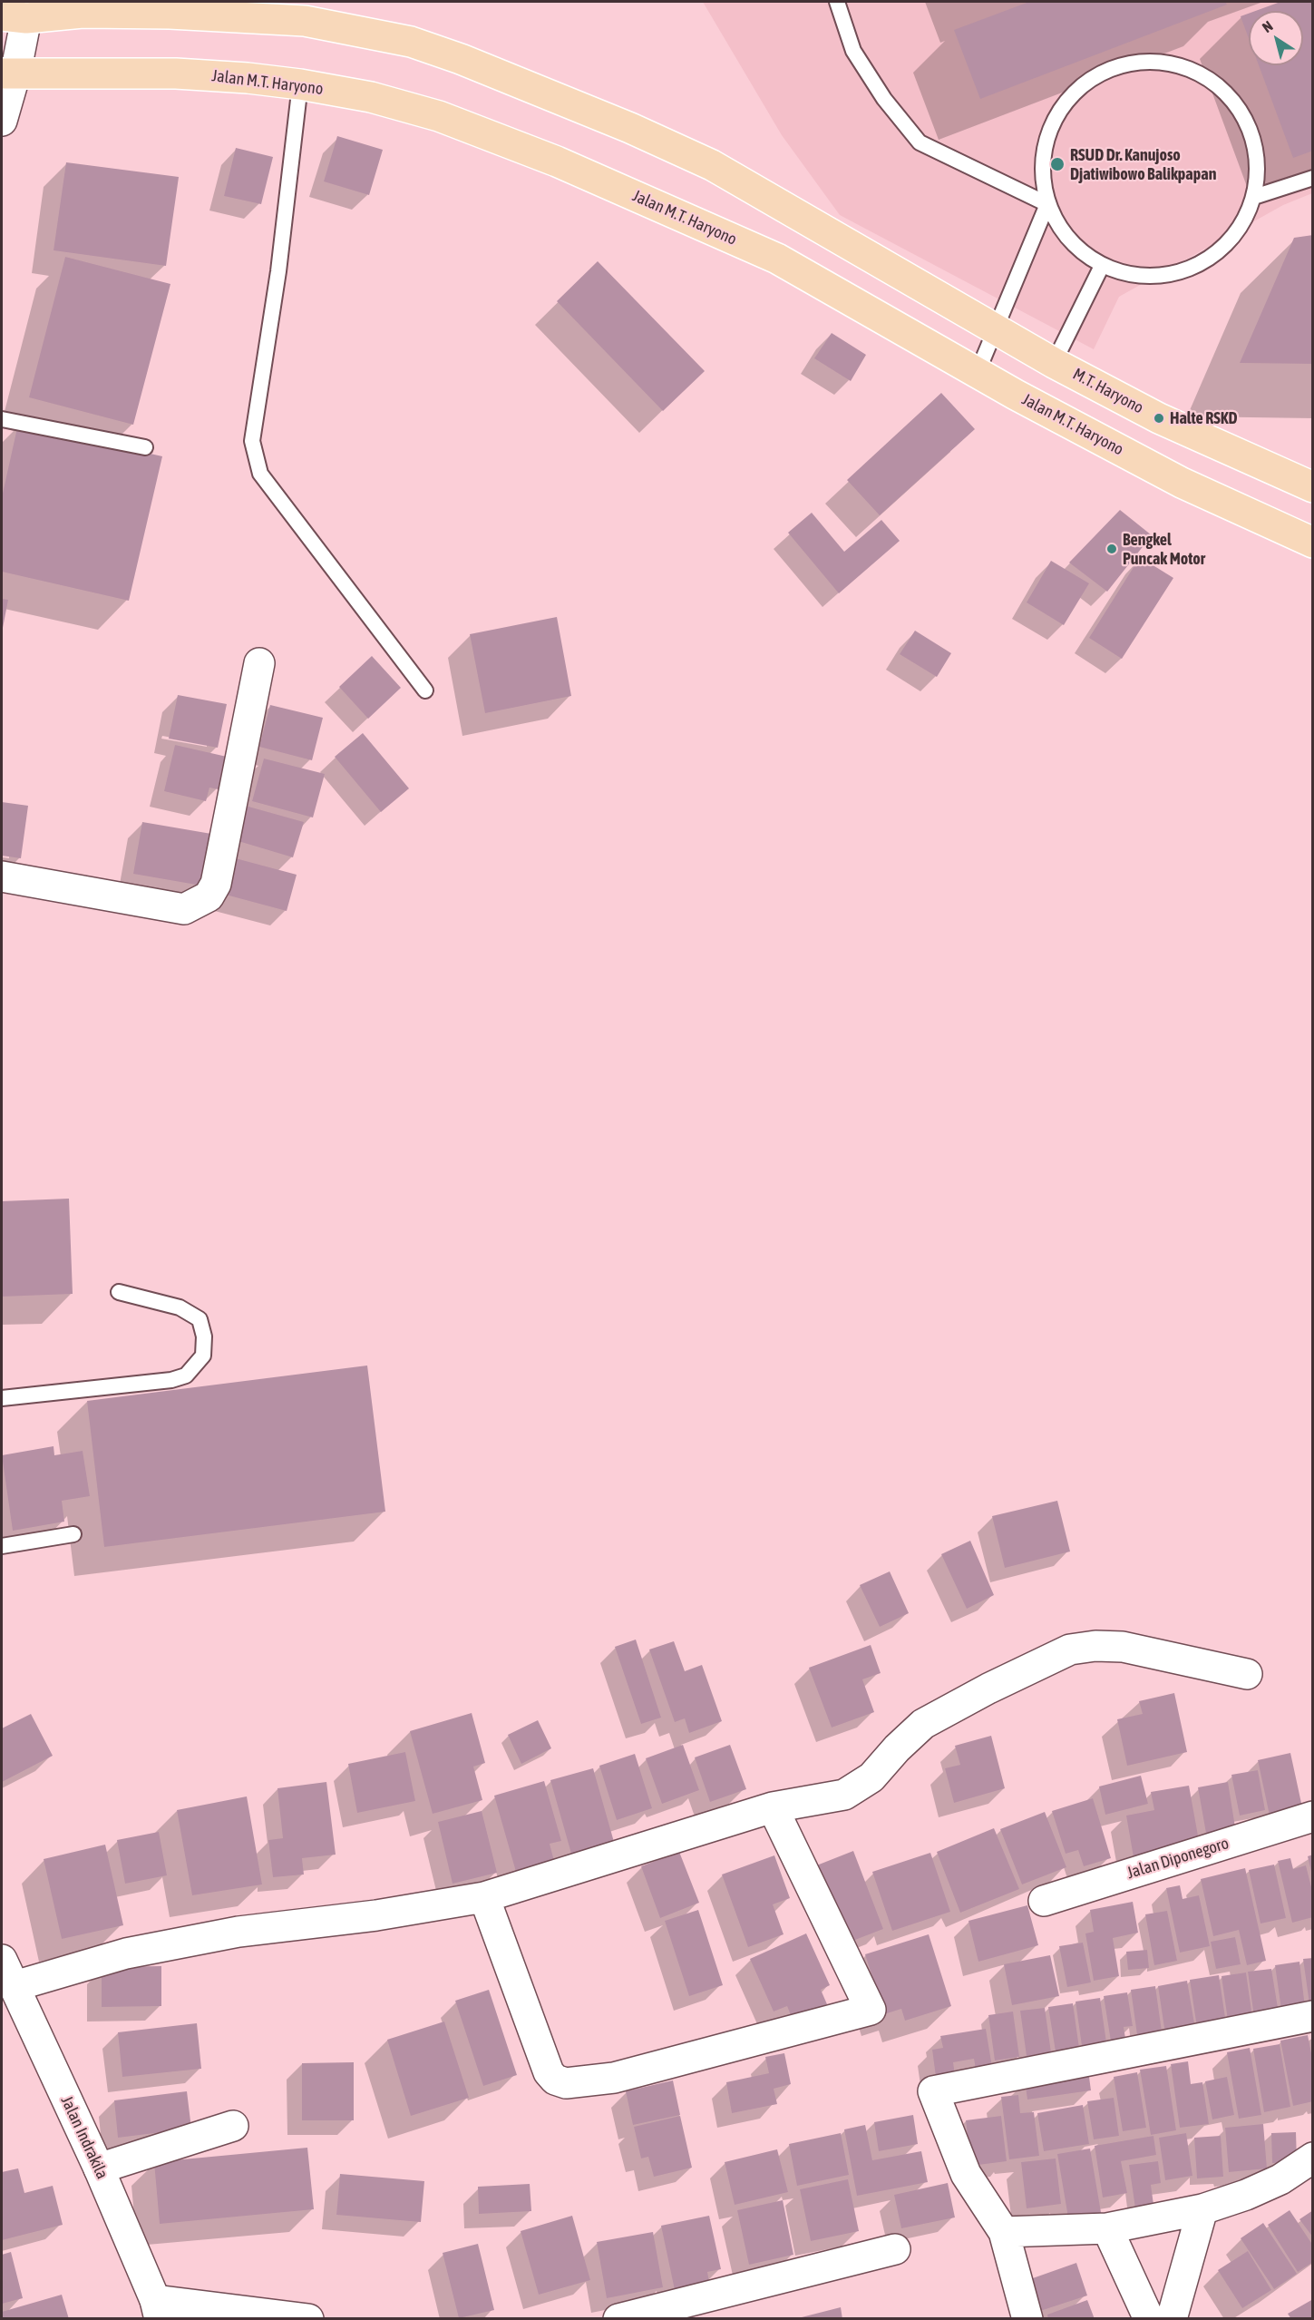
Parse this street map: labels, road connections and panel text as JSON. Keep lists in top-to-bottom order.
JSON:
{
  "streets": {
    "highway": ["Jalan M.T. Haryono", "M.T. Haryono"],
    "street": ["Jalan Diponegoro", "Jalan Indrakila"]
  },
  "places": ["RSUD Dr. Kanujoso Djatiwibowo Balikpapan", "Halte RSKD", "Bengkel Puncak Motor"],
  "north": "top left"
}
